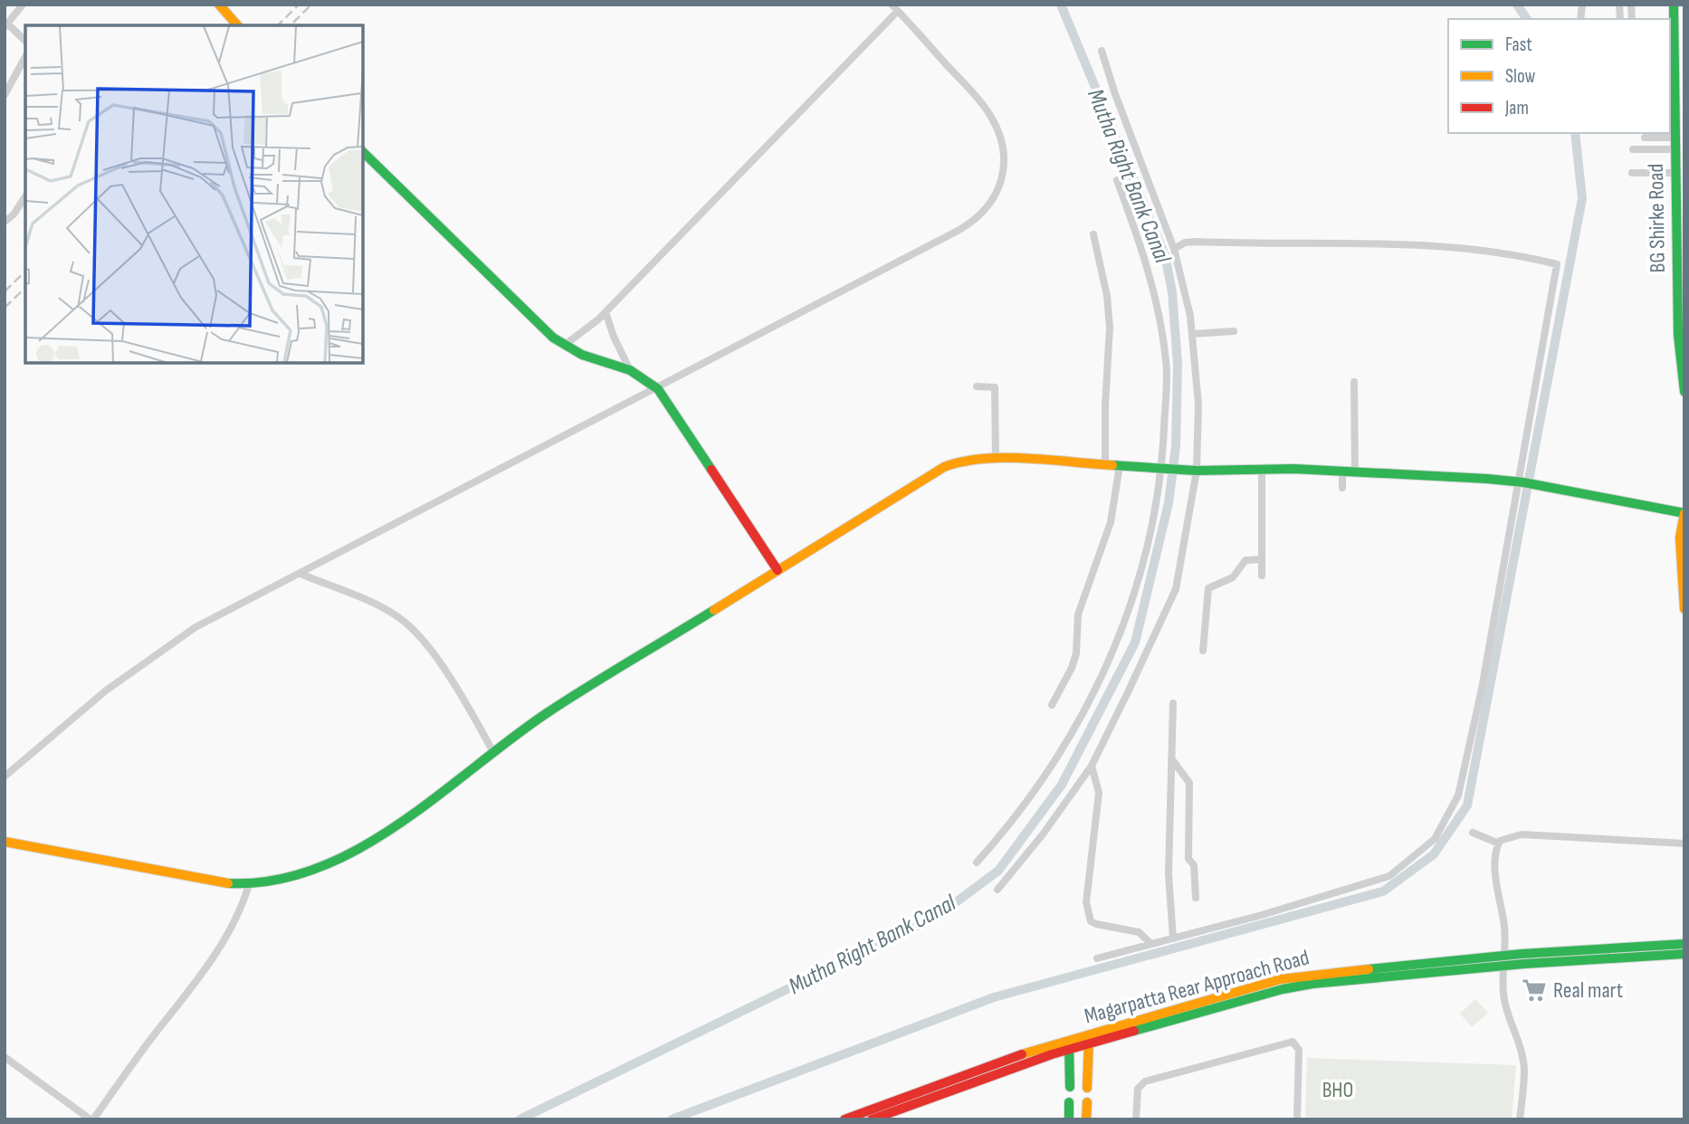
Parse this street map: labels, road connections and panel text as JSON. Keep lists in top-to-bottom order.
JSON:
{
  "streets": {
    "street": ["BG Shirke Road", "Magarpatta Rear Approach Road"]
  },
  "water": ["Mutha Right Bank Canal"],
  "parks": ["BHO"],
  "places": {
    "supermarket": ["Real mart"]
  },
  "legend": ["Fast", "Slow", "Jam"]
}
